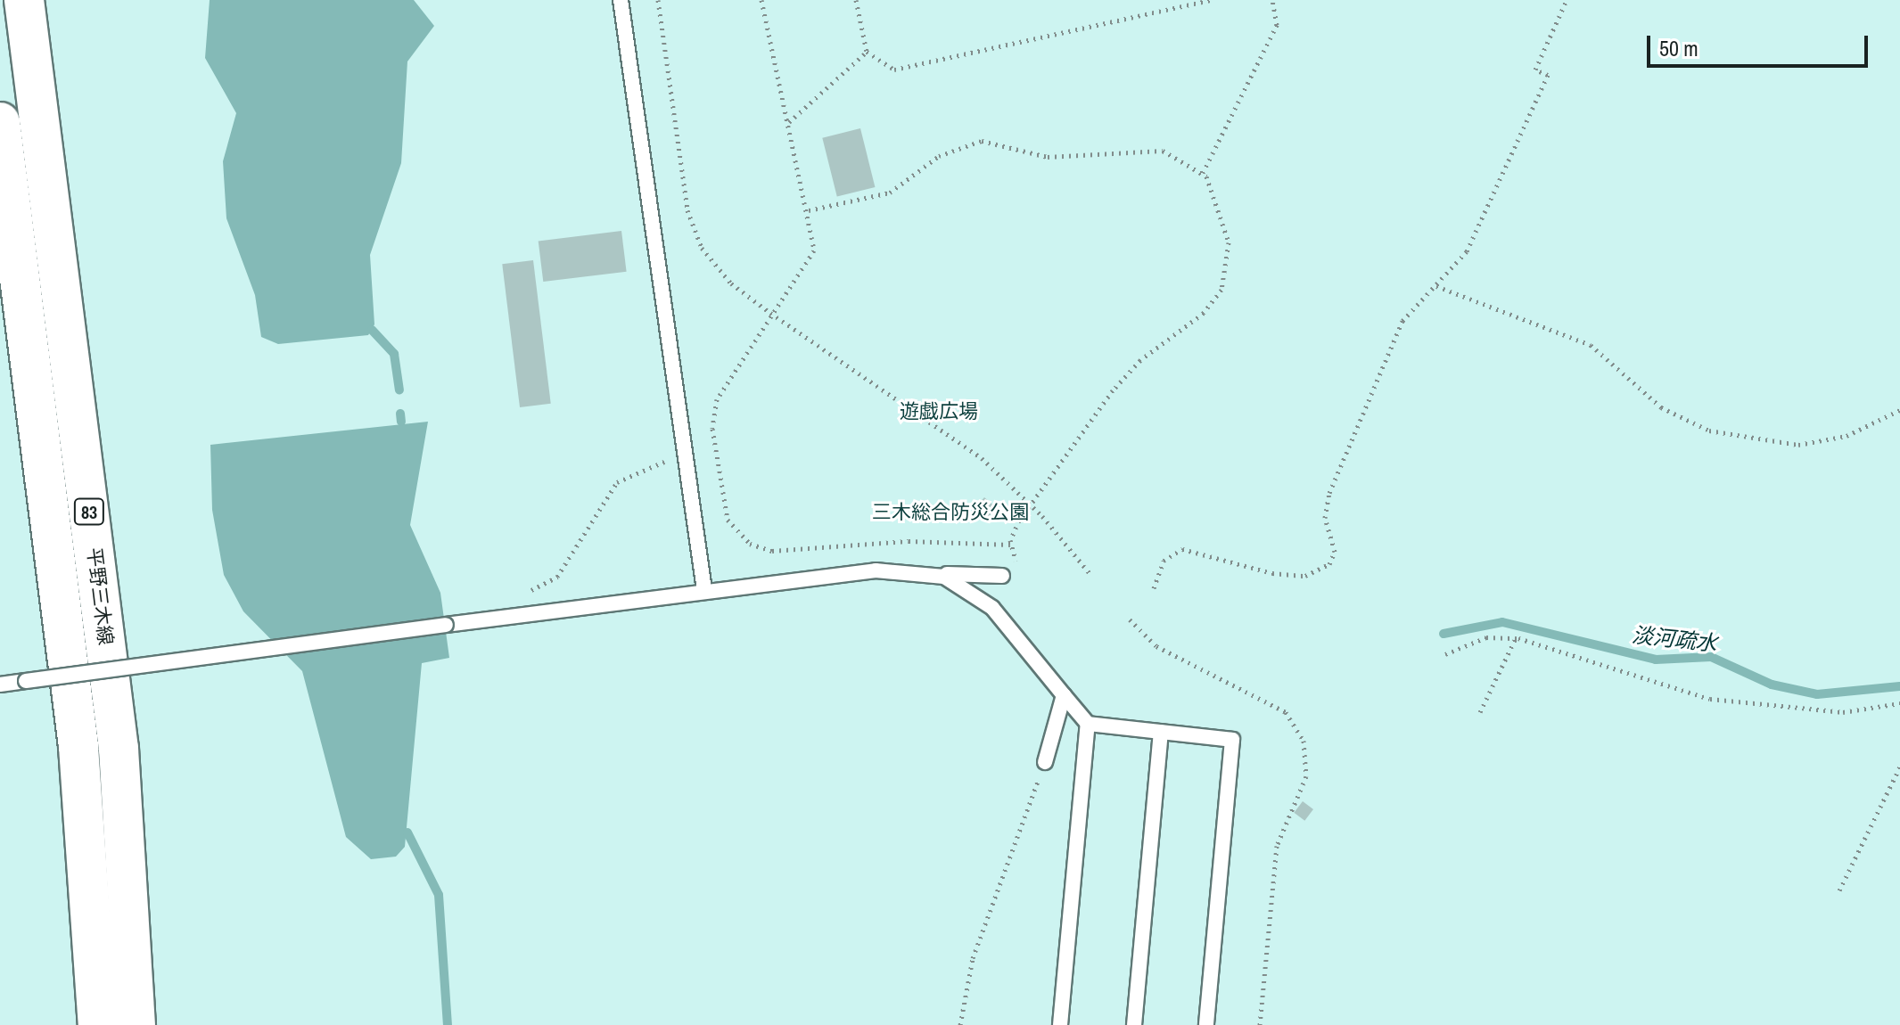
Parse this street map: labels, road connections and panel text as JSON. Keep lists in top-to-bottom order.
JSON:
{
  "streets": {
    "main road": ["83", "平野三木線"]
  },
  "water": ["淡河疏水"],
  "parks": ["遊戯広場", "三木総合防災公園"],
  "scale_bar": "50 m"
}
